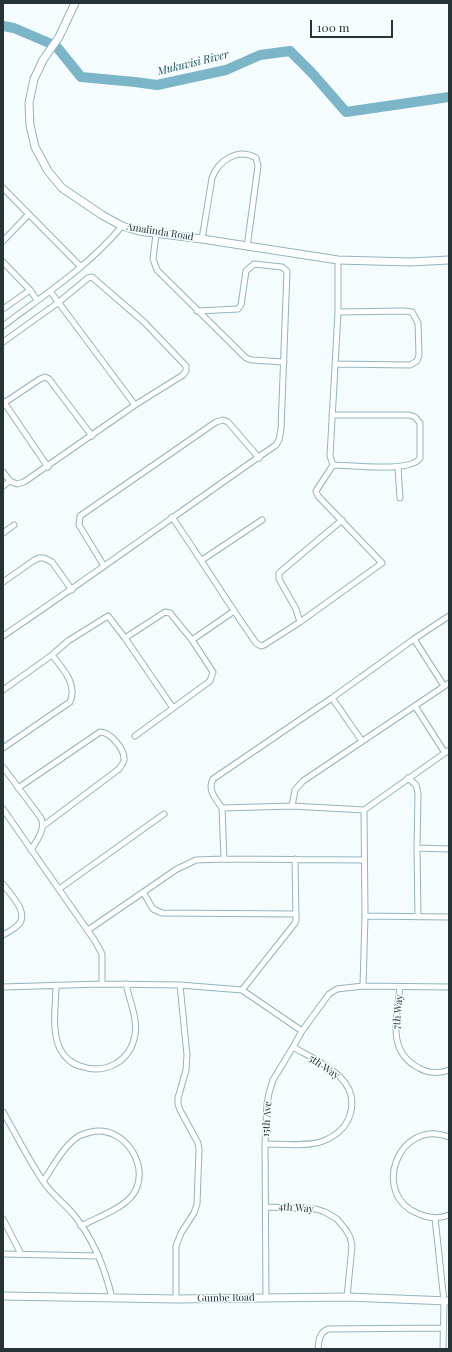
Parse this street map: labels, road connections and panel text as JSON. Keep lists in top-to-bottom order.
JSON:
{
  "streets": {
    "street": [
      "Amalinda Road",
      "7th Way",
      "5th Way",
      "15th Ave",
      "4th Way",
      "Gumbe Road"
    ]
  },
  "crossings": [
    ["7th Way", "15th Ave"],
    ["5th Way", "15th Ave"],
    ["15th Ave", "4th Way"],
    ["15th Ave", "Gumbe Road"],
    ["4th Way", "Gumbe Road"]
  ],
  "water": ["Mukuvisi River"],
  "scale_bar": "100 m"
}
